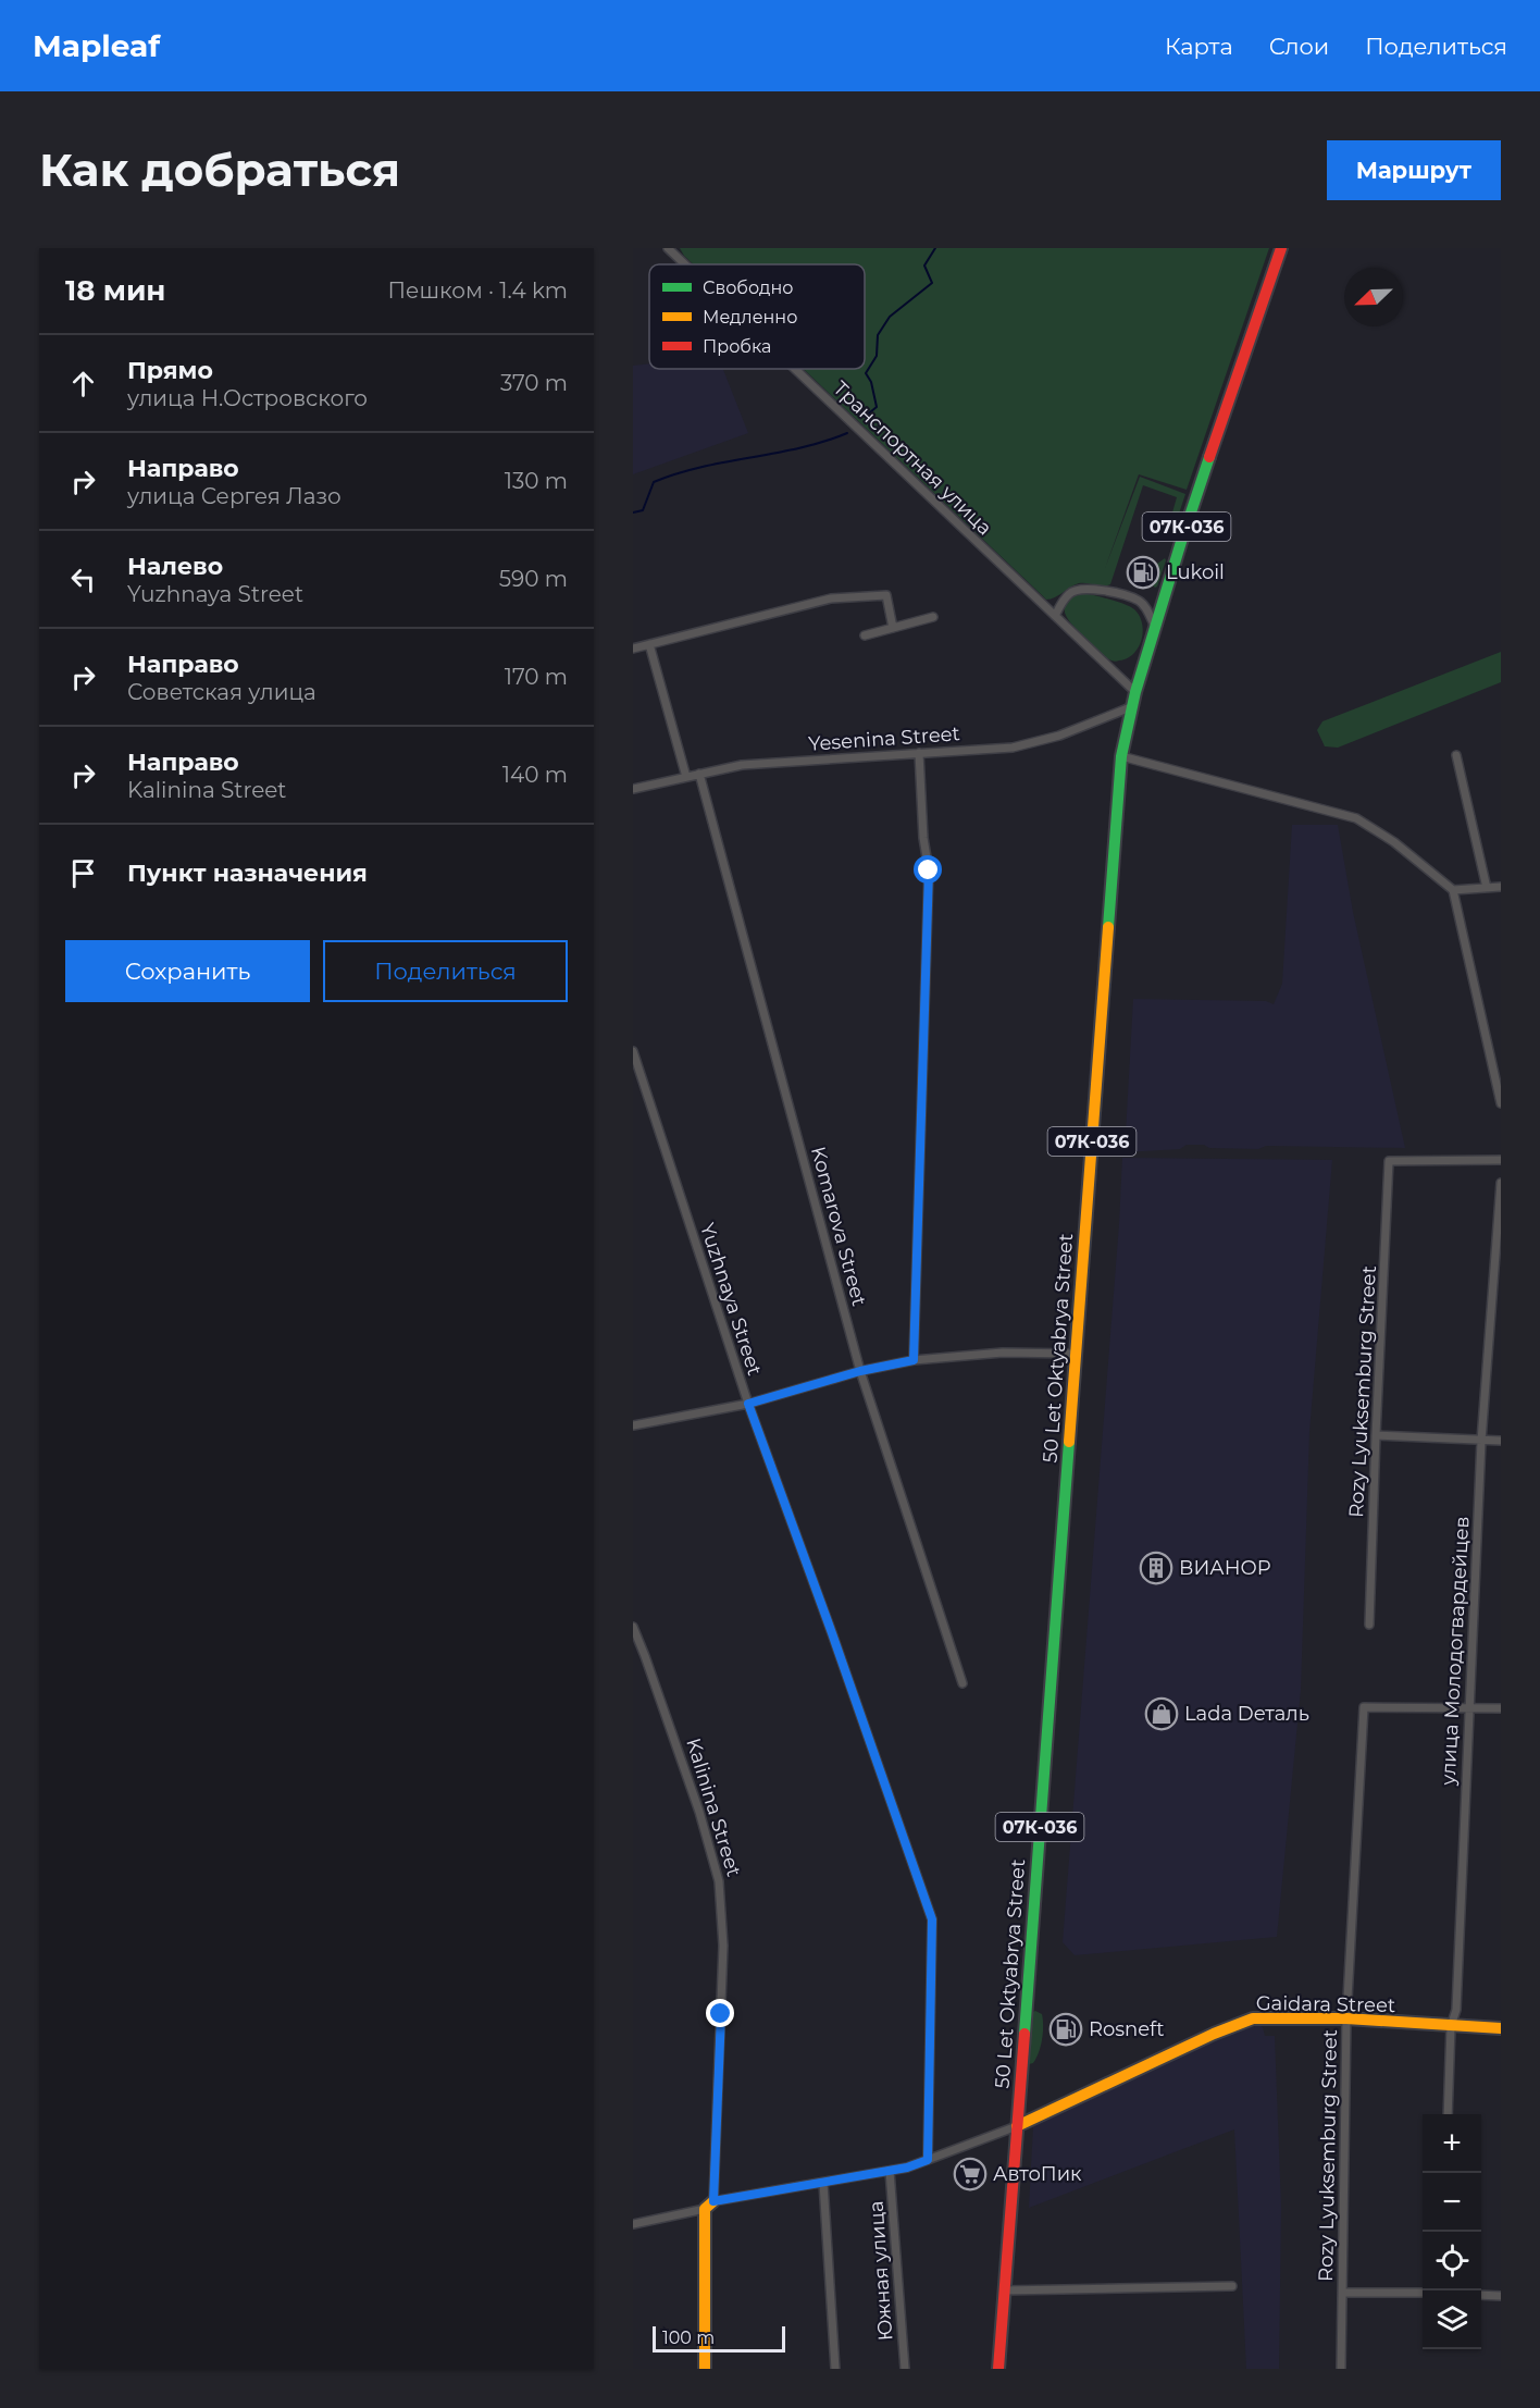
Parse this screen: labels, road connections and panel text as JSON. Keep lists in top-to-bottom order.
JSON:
{
  "streets": {
    "main road": [
      "07К-036",
      "50 Let Oktyabrya Street",
      "Kalinina Street",
      "Gaidara Street"
    ],
    "street": [
      "Транспортная улица",
      "Yesenina Street",
      "Komarova Street",
      "Yuzhnaya Street",
      "Rozy Lyuksemburg Street",
      "улица Молодогвардейцев",
      "Южная улица"
    ]
  },
  "crossings": [
    ["Транспортная улица", "50 Let Oktyabrya Street"],
    ["Yesenina Street", "Komarova Street"],
    ["Yesenina Street", "50 Let Oktyabrya Street"],
    ["50 Let Oktyabrya Street", "Gaidara Street"],
    ["Rozy Lyuksemburg Street", "улица Молодогвардейцев"],
    ["Rozy Lyuksemburg Street", "Gaidara Street"],
    ["улица Молодогвардейцев", "Gaidara Street"]
  ],
  "places": {
    "fuel station": ["Lukoil", "Rosneft"],
    "building": ["ВИАНОР"],
    "shop": ["Lada Dеталь"],
    "supermarket": ["АвтоПик"]
  },
  "legend": ["Свободно", "Медленно", "Пробка"],
  "scale_bar": "100 m",
  "north": "bottom left",
  "page": {
    "header": "Mapleaf",
    "nav": ["Карта", "Слои", "Поделиться"],
    "buttons": [
      "Маршрут",
      ["Сохранить", "Поделиться"]
    ],
    "title": "Как добраться",
    "heading": ["18 мин", "Пешком · 1.4 km"],
    "list": [
      ["Прямо", "улица Н.Островского", "370 m"],
      ["Направо", "улица Сергея Лазо", "130 m"],
      ["Налево", "Yuzhnaya Street", "590 m"],
      ["Направо", "Советская улица", "170 m"],
      ["Направо", "Kalinina Street", "140 m"],
      "Пункт назначения"
    ],
    "map_buttons": ["+", "−"],
    "scale": "100 m"
  }
}
